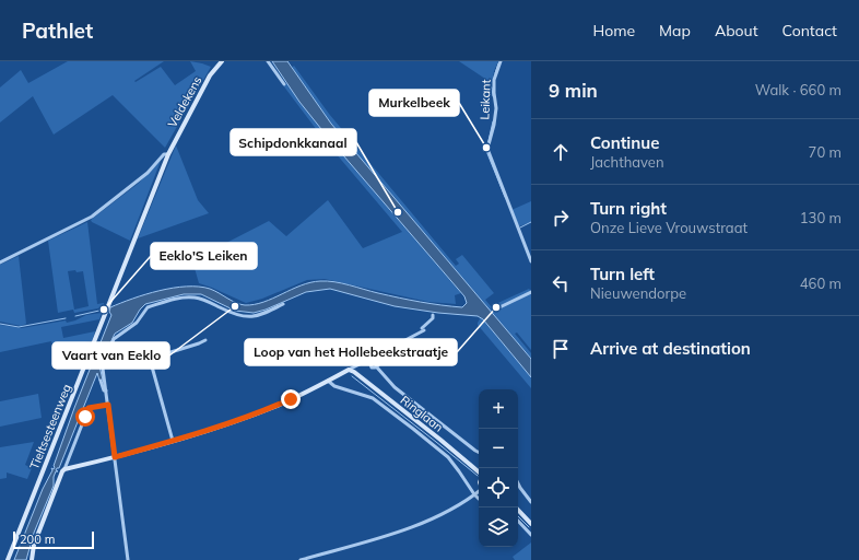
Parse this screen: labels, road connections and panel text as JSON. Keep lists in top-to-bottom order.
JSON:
{
  "streets": {
    "main road": ["Veldekens", "Ringlaan", "Tieltsesteenweg"],
    "street": ["Leikant"]
  },
  "crossings": [
    ["Veldekens", "Tieltsesteenweg"]
  ],
  "places": [
    "Murkelbeek",
    "Schipdonkkanaal",
    "Vaart van Eeklo",
    "Loop van het Hollebeekstraatje",
    "Eeklo'S Leiken"
  ],
  "scale_bar": "200 m",
  "page": {
    "header": "Pathlet",
    "nav": [
      "Home",
      "Map",
      "About",
      "Contact"
    ],
    "heading": ["9 min", "Walk · 660 m"],
    "list": [
      ["Continue", "Jachthaven", "70 m"],
      ["Turn right", "Onze Lieve Vrouwstraat", "130 m"],
      ["Turn left", "Nieuwendorpe", "460 m"],
      "Arrive at destination"
    ],
    "map_buttons": ["+", "−"],
    "scale": "200 m"
  }
}
